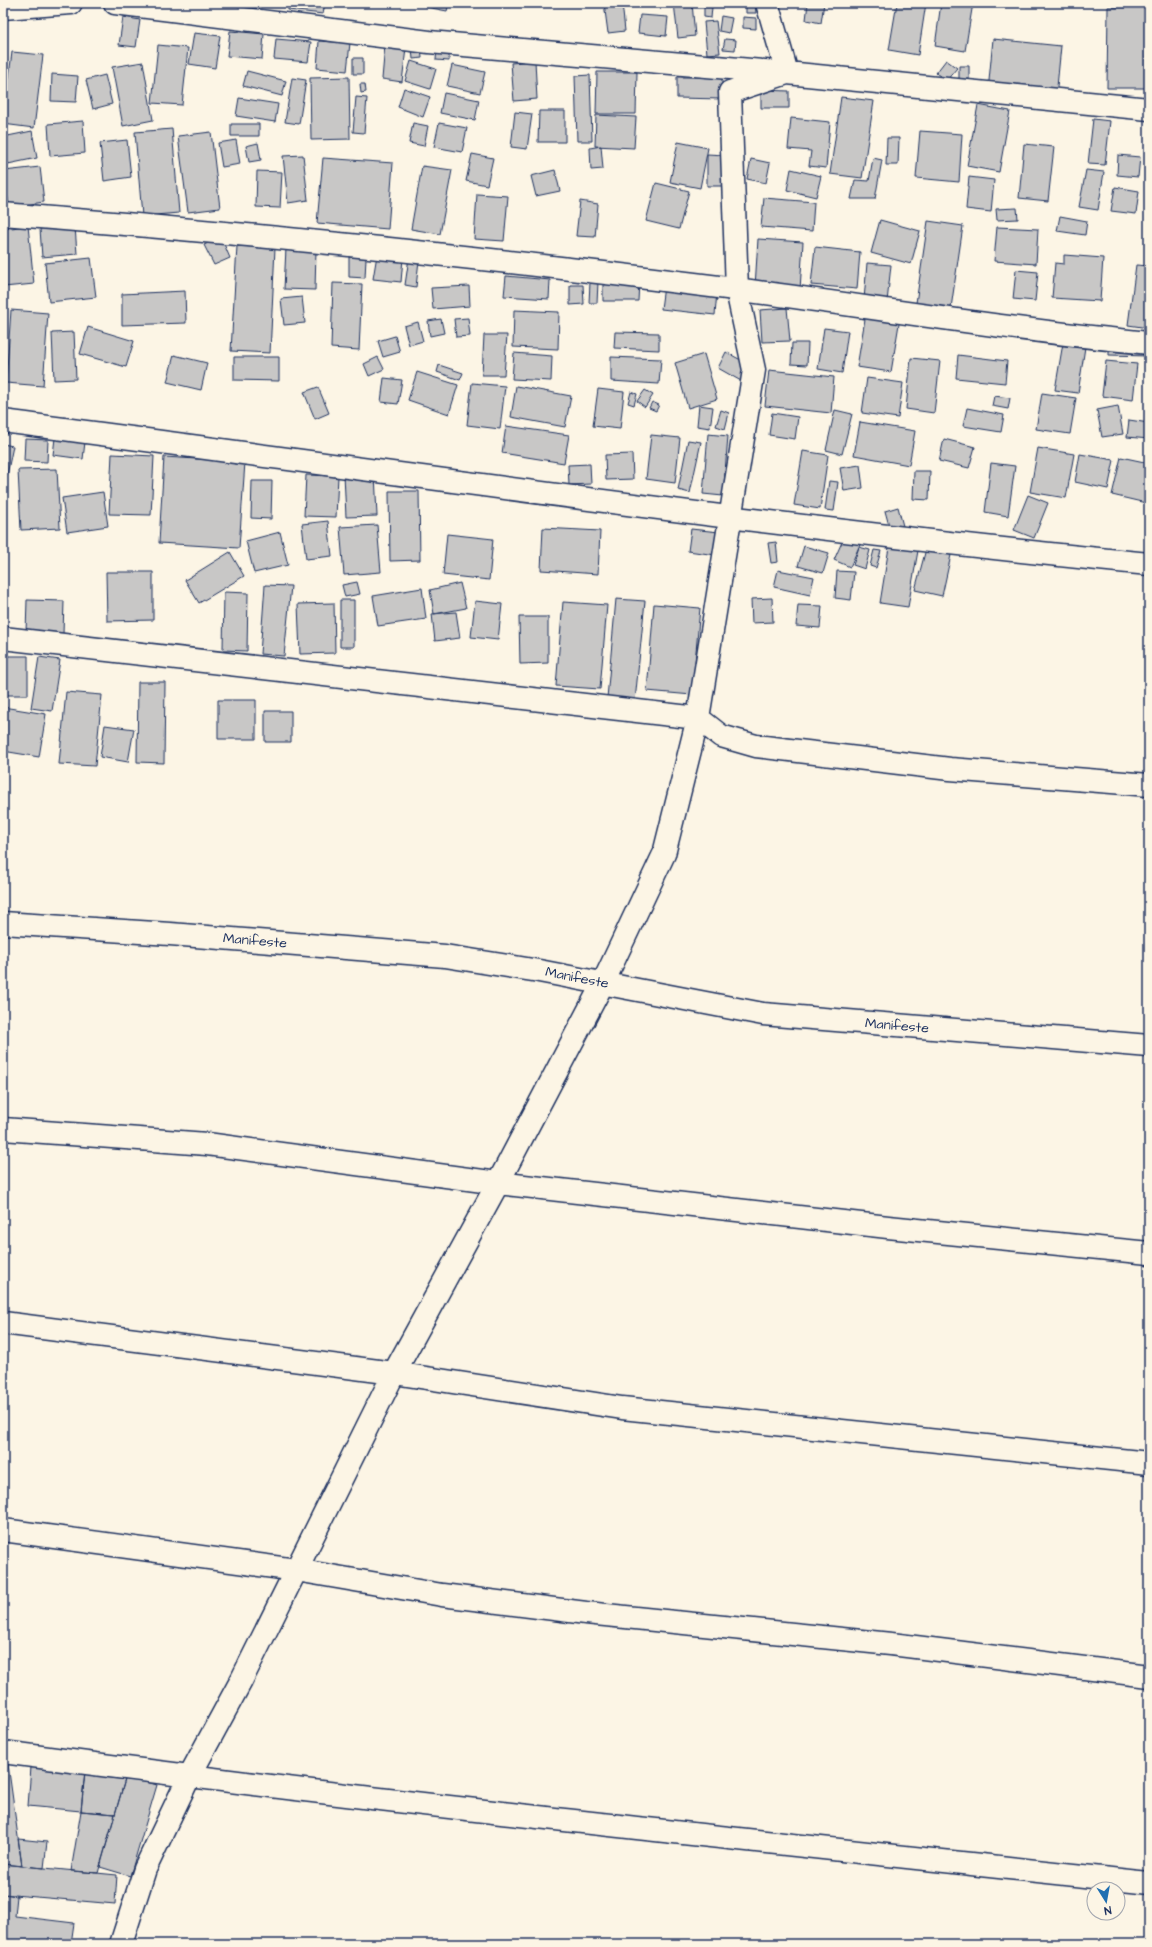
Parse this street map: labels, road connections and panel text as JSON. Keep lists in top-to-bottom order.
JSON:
{
  "streets": {
    "street": ["Manifeste"]
  },
  "north": "bottom"
}
